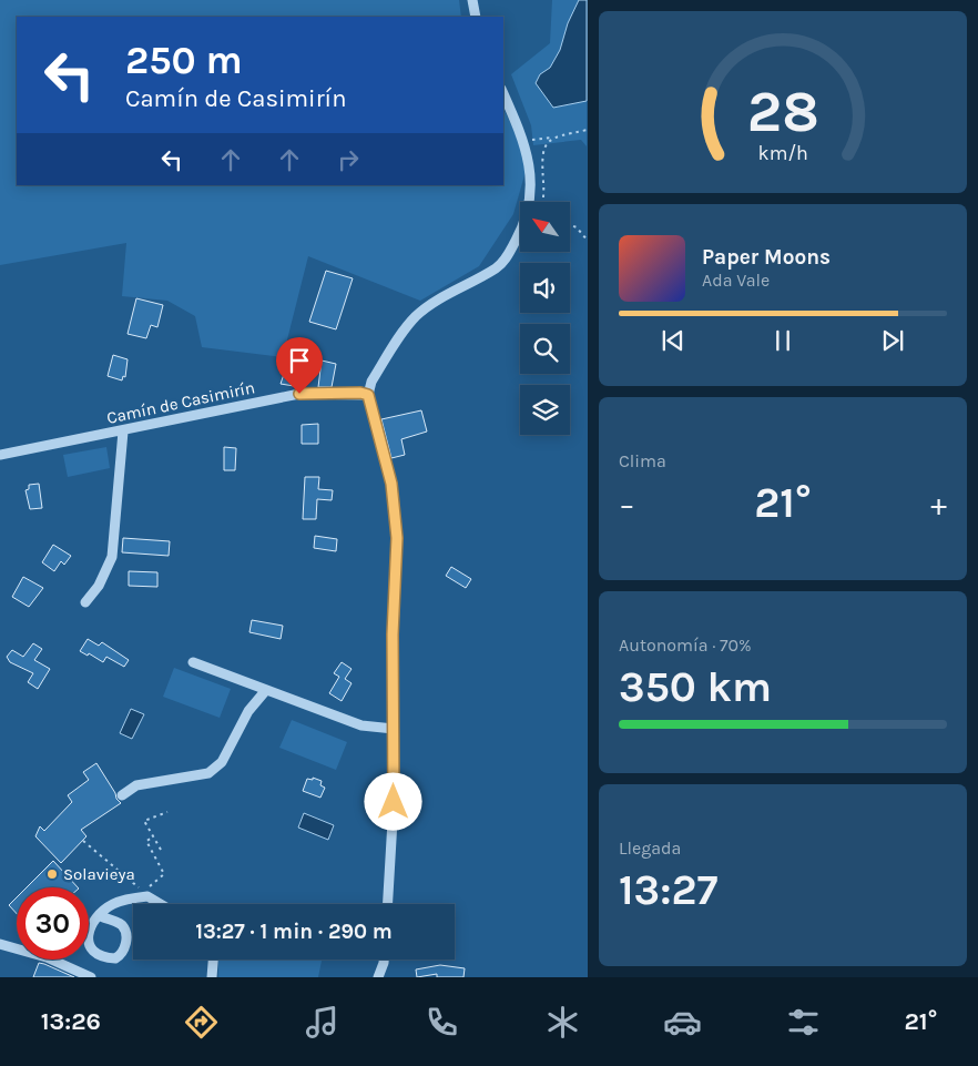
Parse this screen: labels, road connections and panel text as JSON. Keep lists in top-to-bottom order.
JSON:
{
  "streets": {
    "street": ["Camín de Casimirín"]
  },
  "places": ["Solavieya"],
  "north": "top left",
  "page": {
    "turn": ["250 m", "Camín de Casimirín"],
    "song": ["Paper Moons", "Ada Vale"],
    "tile": [
      "Clima",
      ["Autonomía · 70%", "350 km"],
      ["Llegada", "13:27"]
    ],
    "heat": ["−", "21°", "+"],
    "limit": "30",
    "trip": "13:27 · 1 min · 290 m",
    "tabs": ["13:26", "21°"],
    "gauge": ["28", "km/h"]
  }
}
